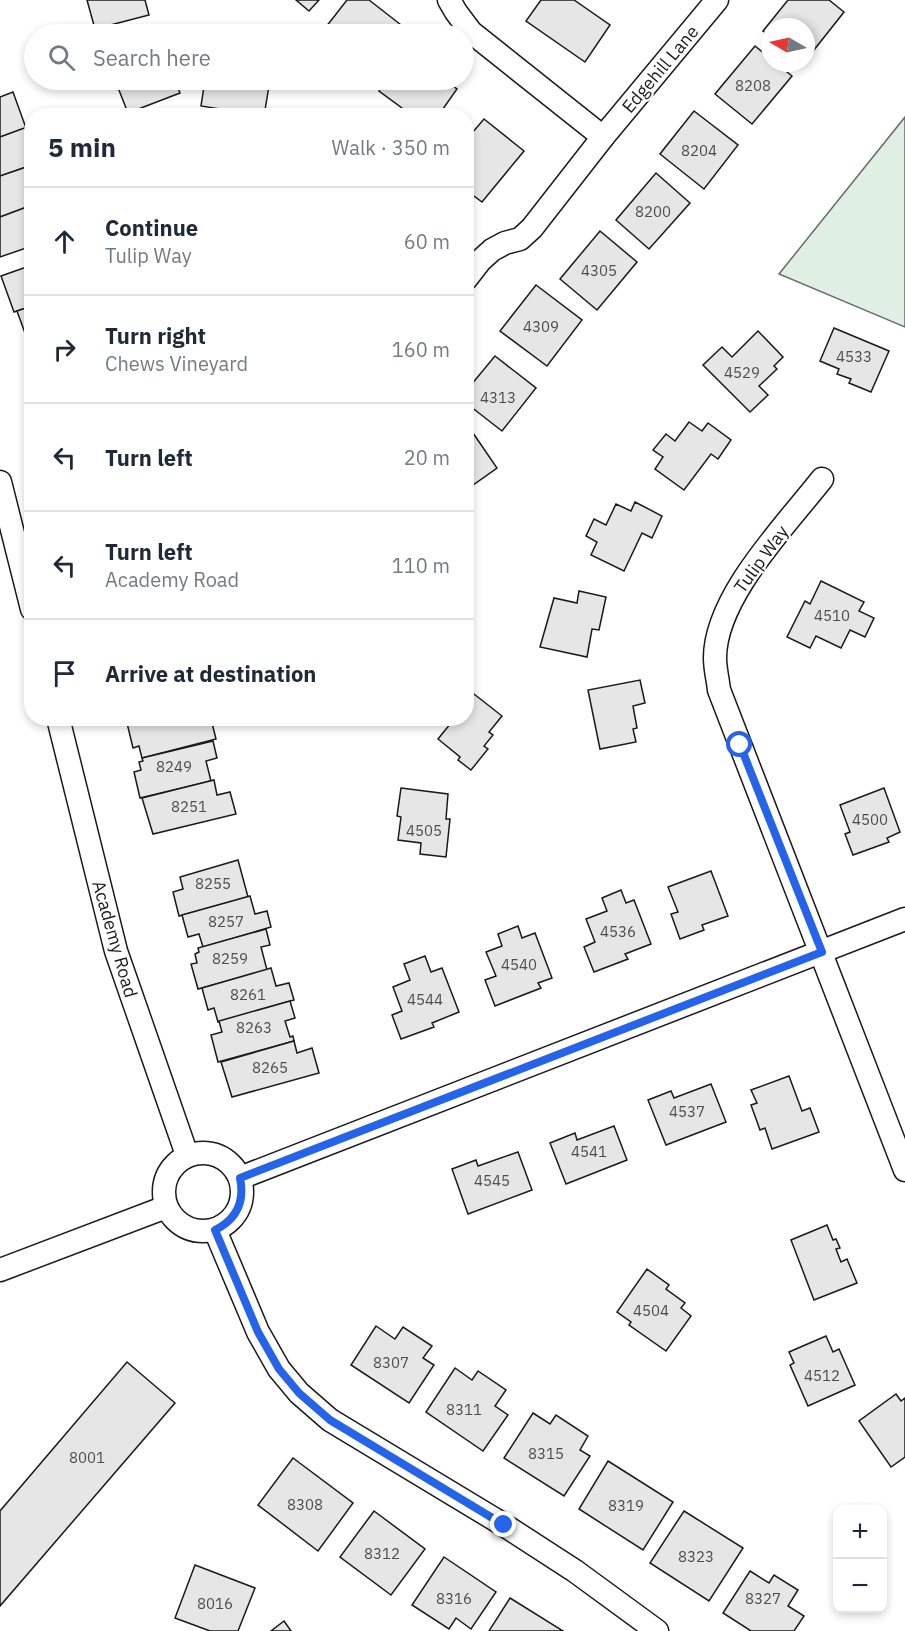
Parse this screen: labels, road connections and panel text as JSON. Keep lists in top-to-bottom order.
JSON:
{
  "streets": {
    "street": ["Edgehill Lane", "Tulip Way", "Academy Road"]
  },
  "house_numbers": [
    "8208",
    "8204",
    "8200",
    "4305",
    "4309",
    "4533",
    "4529",
    "4313",
    "4510",
    "8249",
    "8251",
    "4500",
    "4505",
    "8255",
    "8257",
    "4536",
    "8259",
    "4540",
    "8261",
    "4544",
    "8263",
    "8265",
    "4537",
    "4541",
    "4545",
    "4504",
    "8307",
    "4512",
    "8311",
    "8315",
    "8001",
    "8308",
    "8319",
    "8312",
    "8323",
    "8316",
    "8327",
    "8016"
  ],
  "north": "left",
  "page": {
    "search": "Search here",
    "heading": ["5 min", "Walk · 350 m"],
    "list": [
      ["Continue", "Tulip Way", "60 m"],
      ["Turn right", "Chews Vineyard", "160 m"],
      ["Turn left", "20 m"],
      ["Turn left", "Academy Road", "110 m"],
      "Arrive at destination"
    ],
    "map_buttons": ["+", "−"]
  }
}
